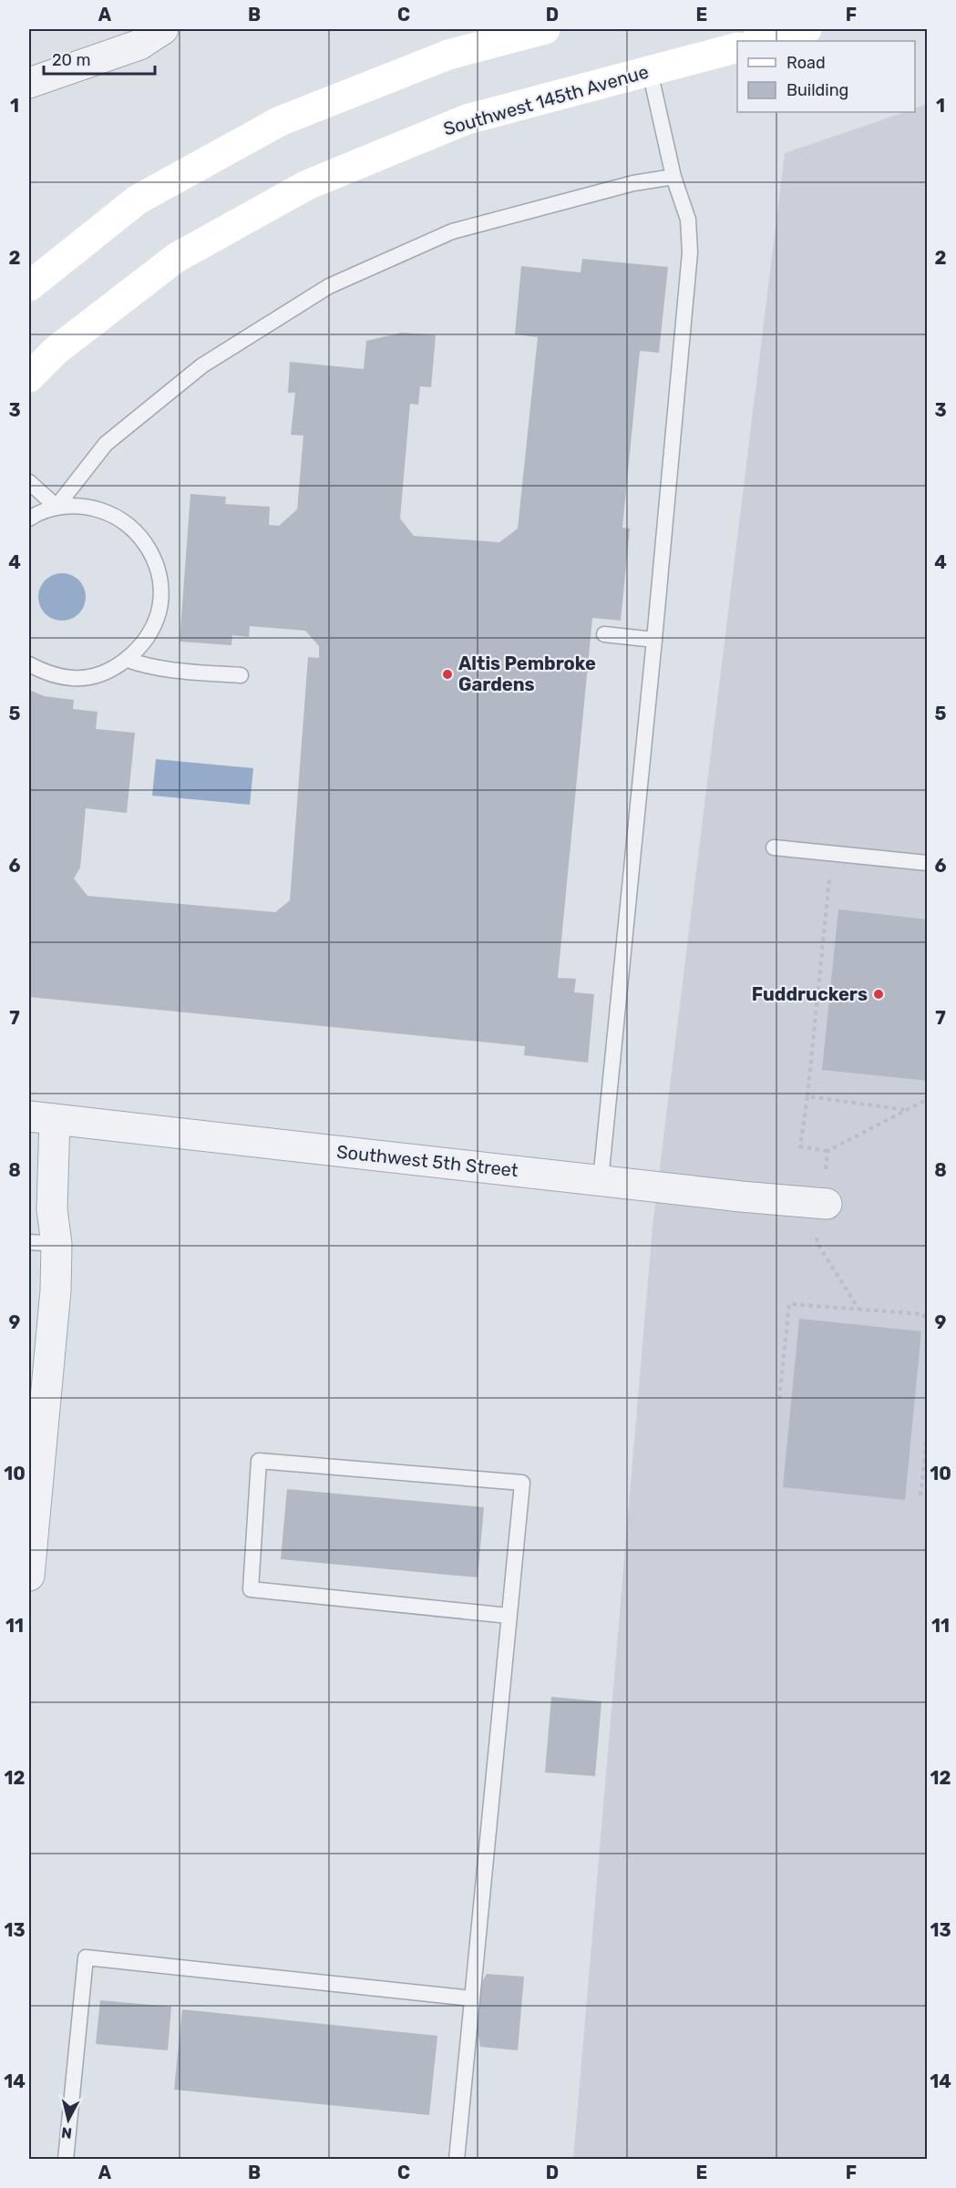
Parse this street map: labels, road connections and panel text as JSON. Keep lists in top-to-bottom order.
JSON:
{
  "streets": {
    "street": ["Southwest 145th Avenue", "Southwest 5th Street"]
  },
  "places": ["Altis Pembroke Gardens", "Fuddruckers"],
  "legend": ["Road", "Building"],
  "scale_bar": "20 m",
  "north": "bottom",
  "grid": {
    "columns": [
      "A",
      "B",
      "C",
      "D",
      "E",
      "F"
    ],
    "rows": [
      "1",
      "2",
      "3",
      "4",
      "5",
      "6",
      "7",
      "8",
      "9",
      "10",
      "11",
      "12",
      "13",
      "14"
    ]
  }
}
